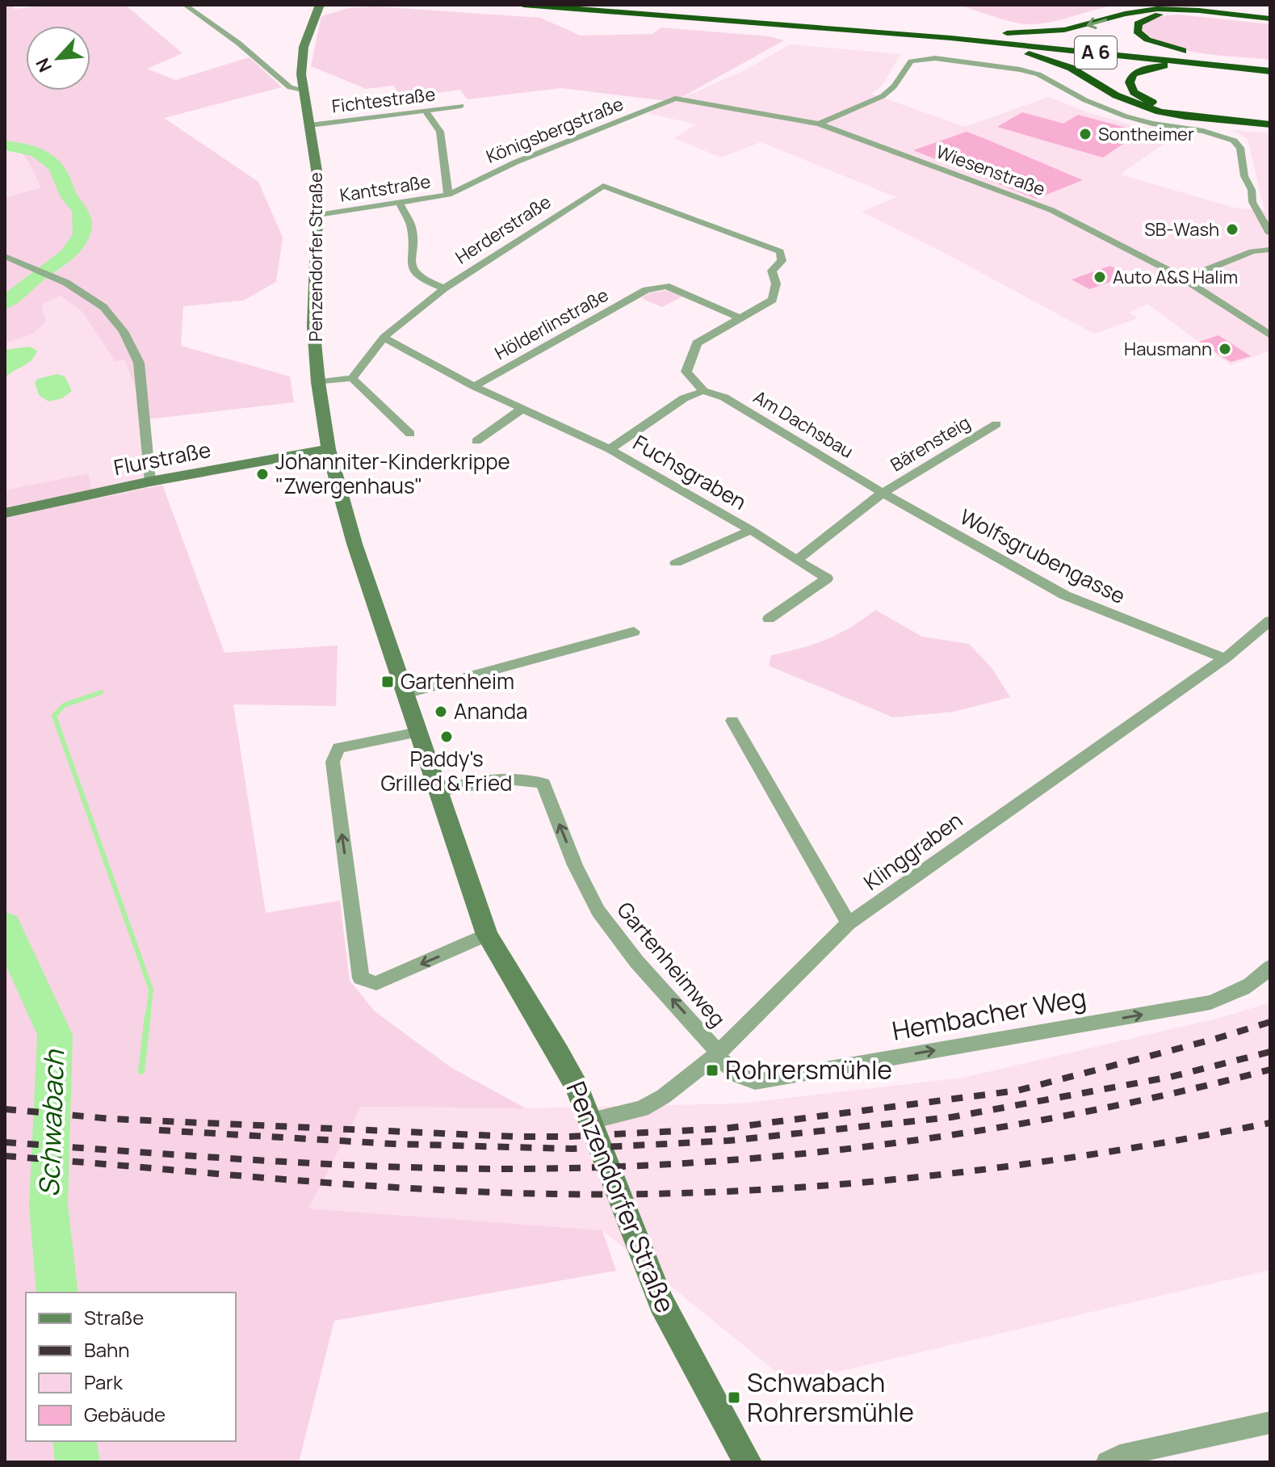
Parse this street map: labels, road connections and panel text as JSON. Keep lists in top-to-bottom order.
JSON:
{
  "streets": {
    "highway": ["A 6"],
    "main road": ["Penzendorfer Straße", "Flurstraße"],
    "street": [
      "Fichtestraße",
      "Königsbergstraße",
      "Wiesenstraße",
      "Kantstraße",
      "Herderstraße",
      "Hölderlinstraße",
      "Am Dachsbau",
      "Bärensteig",
      "Fuchsgraben",
      "Wolfsgrubengasse",
      "Klinggraben",
      "Gartenheimweg",
      "Hembacher Weg"
    ]
  },
  "crossings": [
    ["Fichtestraße", "Kantstraße"],
    ["Fichtestraße", "Penzendorfer Straße"],
    ["Königsbergstraße", "Wiesenstraße"],
    ["Königsbergstraße", "Kantstraße"],
    ["Kantstraße", "Penzendorfer Straße"],
    ["Herderstraße", "Hölderlinstraße"],
    ["Penzendorfer Straße", "Flurstraße"],
    ["Penzendorfer Straße", "Klinggraben"],
    ["Penzendorfer Straße", "Gartenheimweg"],
    ["Hölderlinstraße", "Fuchsgraben"],
    ["Am Dachsbau", "Bärensteig"],
    ["Am Dachsbau", "Fuchsgraben"],
    ["Am Dachsbau", "Wolfsgrubengasse"],
    ["Bärensteig", "Wolfsgrubengasse"],
    ["Wolfsgrubengasse", "Klinggraben"],
    ["Klinggraben", "Gartenheimweg"],
    ["Klinggraben", "Hembacher Weg"],
    ["Gartenheimweg", "Hembacher Weg"]
  ],
  "one_way": ["Gartenheimweg", "Hembacher Weg"],
  "water": ["Schwabach"],
  "places": {
    "other": [
      "Sontheimer",
      "SB-Wash",
      "Auto A&S Halim",
      "Hausmann",
      "Johanniter-Kinderkrippe \"Zwergenhaus\"",
      "Ananda",
      "Paddy's Grilled & Fried"
    ],
    "transit": ["Gartenheim", "Rohrersmühle", "Schwabach Rohrersmühle"]
  },
  "legend": [
    "Straße",
    "Bahn",
    "Park",
    "Gebäude"
  ],
  "north": "bottom left"
}
